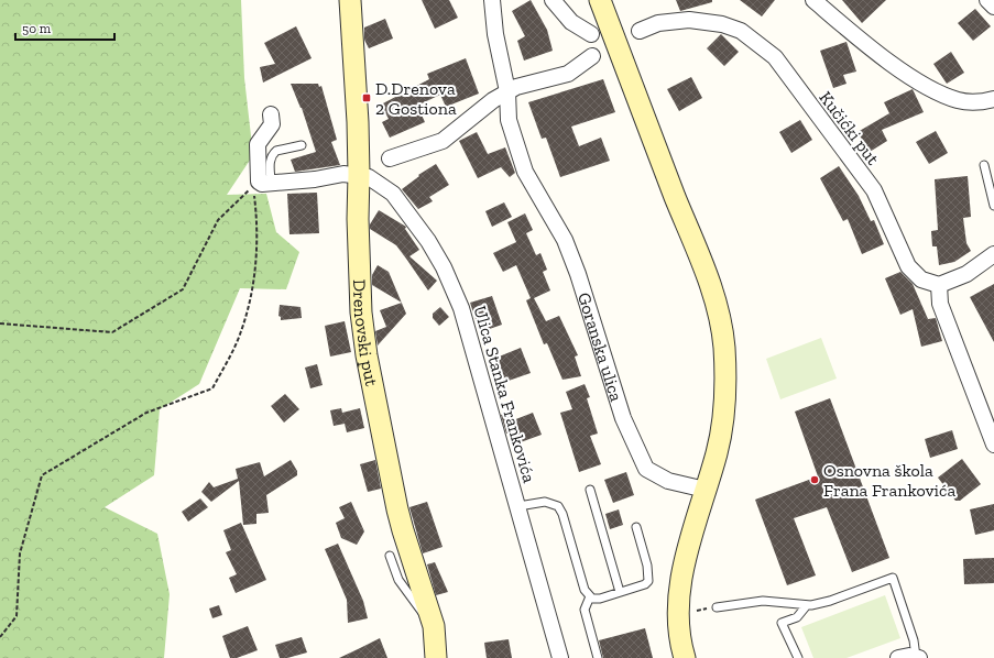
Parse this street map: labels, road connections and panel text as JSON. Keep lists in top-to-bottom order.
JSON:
{
  "streets": {
    "street": [
      "Kučićki put",
      "Drenovski put",
      "Goranska ulica",
      "Ulica Stanka Frankovića"
    ]
  },
  "crossings": [
    ["Drenovski put", "Ulica Stanka Frankovića"]
  ],
  "places": {
    "transit": ["D.Drenova 2 Gostiona"],
    "other": ["Osnovna škola Frana Frankovića"]
  },
  "scale_bar": "50 m"
}
